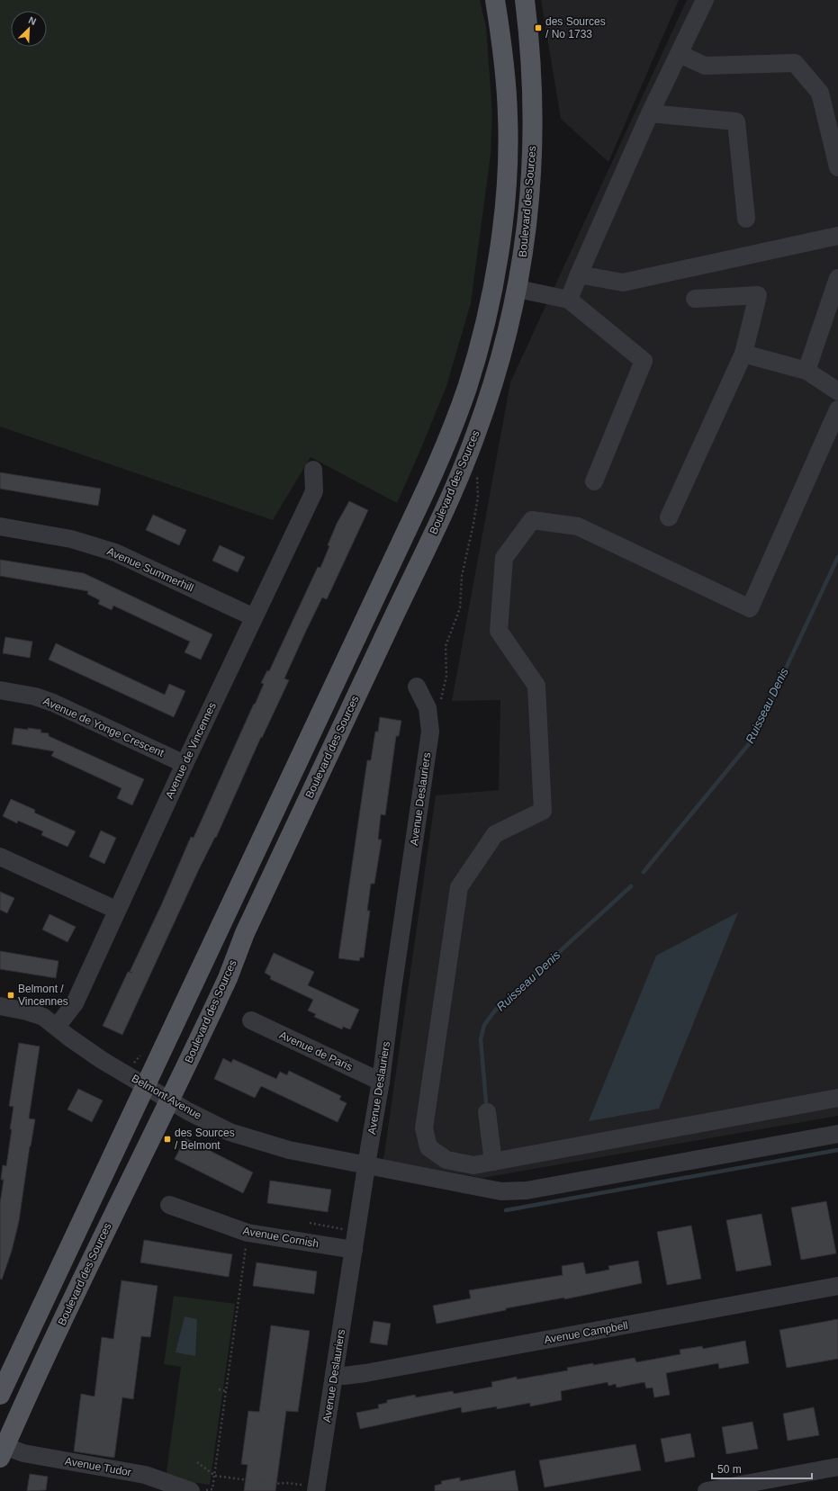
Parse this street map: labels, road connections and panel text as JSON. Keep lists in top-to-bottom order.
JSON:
{
  "streets": {
    "main road": ["Boulevard des Sources"],
    "street": [
      "Avenue Summerhill",
      "Avenue de Yonge Crescent",
      "Avenue de Vincennes",
      "Avenue Deslauriers",
      "Avenue de Paris",
      "Belmont Avenue",
      "Avenue Cornish",
      "Avenue Campbell",
      "Avenue Tudor"
    ]
  },
  "crossings": [
    ["Boulevard des Sources", "Belmont Avenue"],
    ["Boulevard des Sources", "Avenue Tudor"],
    ["Avenue Summerhill", "Avenue de Vincennes"],
    ["Avenue de Yonge Crescent", "Avenue de Vincennes"],
    ["Avenue de Vincennes", "Belmont Avenue"],
    ["Avenue Deslauriers", "Avenue de Paris"],
    ["Avenue Deslauriers", "Belmont Avenue"],
    ["Avenue Deslauriers", "Avenue Cornish"],
    ["Avenue Deslauriers", "Avenue Campbell"]
  ],
  "water": ["Ruisseau Denis"],
  "places": {
    "transit": ["des Sources / No 1733", "Belmont / Vincennes", "des Sources / Belmont"]
  },
  "scale_bar": "50 m",
  "north": "top right"
}
